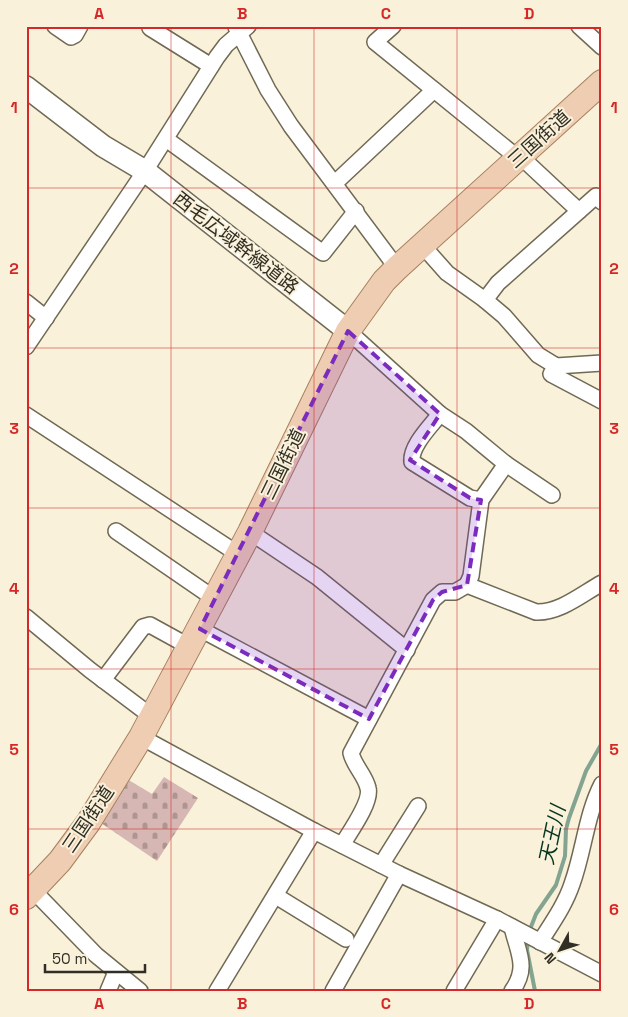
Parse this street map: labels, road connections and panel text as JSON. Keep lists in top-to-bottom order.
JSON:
{
  "streets": {
    "main road": ["三国街道"],
    "street": ["西毛広域幹線道路"]
  },
  "crossings": [
    ["三国街道", "西毛広域幹線道路"]
  ],
  "water": ["天王川"],
  "scale_bar": "50 m",
  "north": "bottom left",
  "grid": {
    "columns": [
      "A",
      "B",
      "C",
      "D"
    ],
    "rows": [
      "1",
      "2",
      "3",
      "4",
      "5",
      "6"
    ]
  }
}
